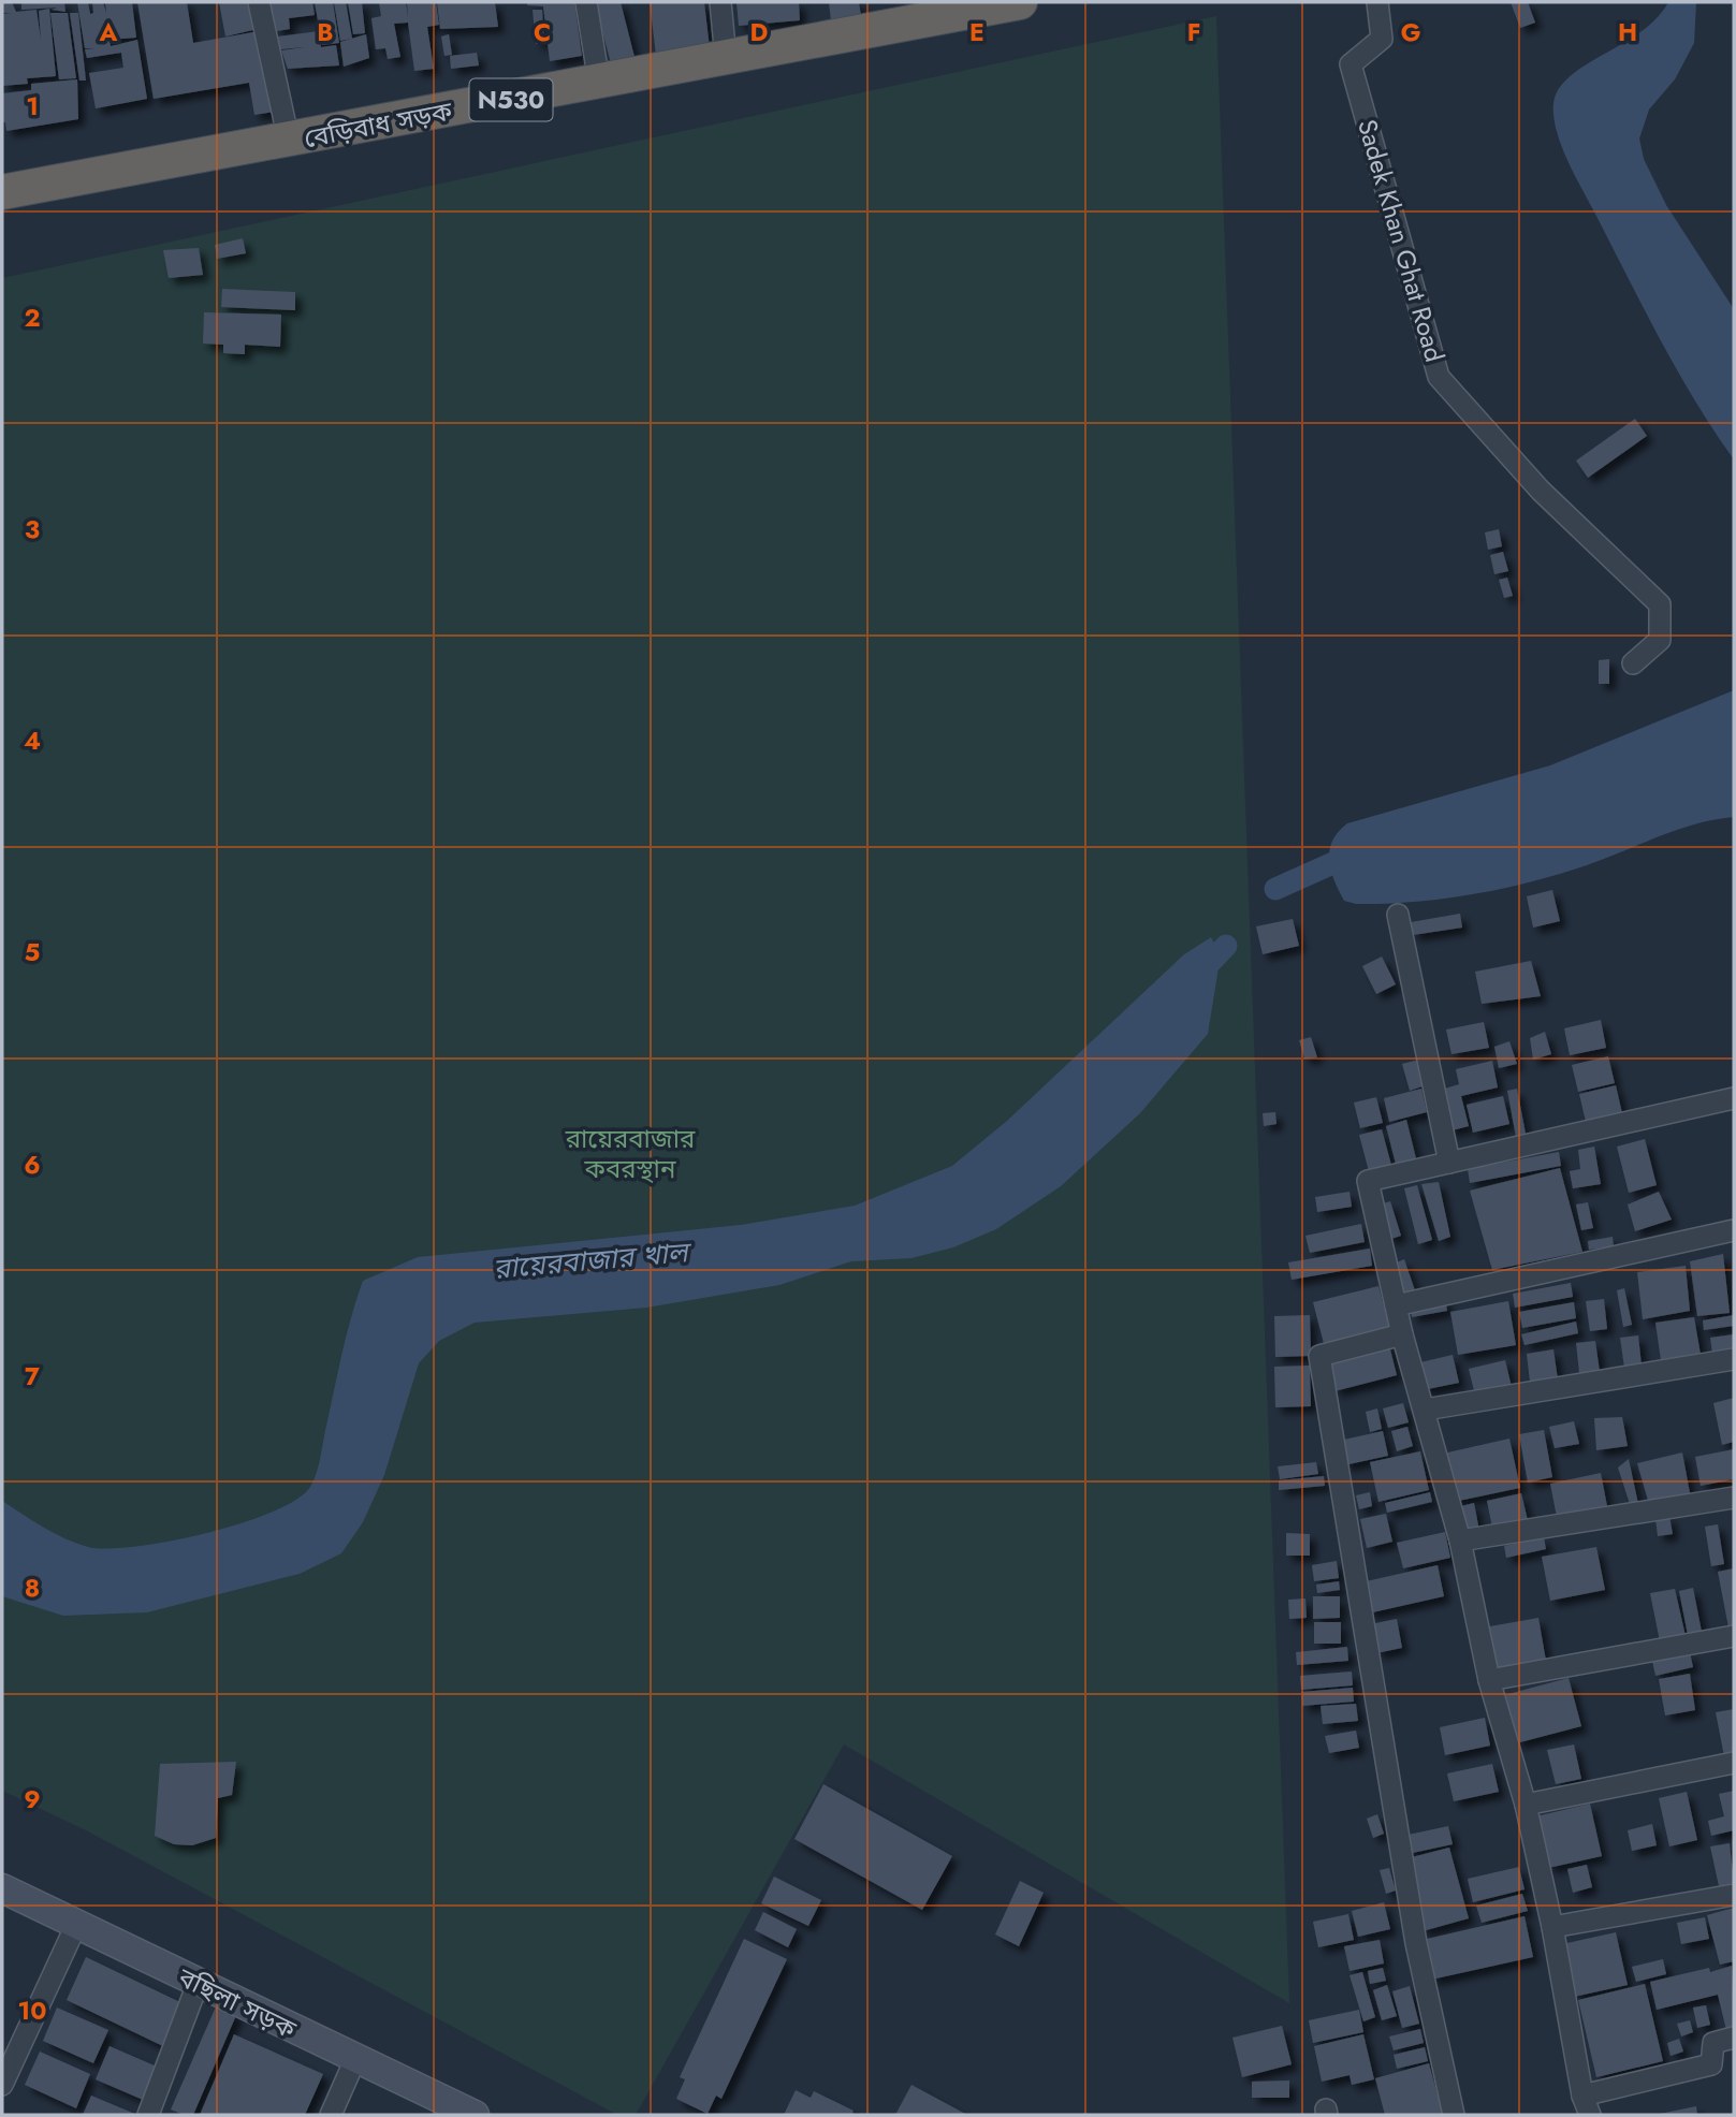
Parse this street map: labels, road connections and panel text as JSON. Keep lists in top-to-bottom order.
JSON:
{
  "streets": {
    "highway": ["N530", "বেড়িবাধ সড়ক"],
    "main road": ["বছিলা সড়ক"],
    "street": ["Sadek Khan Ghat Road"]
  },
  "water": ["রায়েরবাজার খাল"],
  "parks": ["রায়েরবাজার কবরস্থান"],
  "grid": {
    "columns": [
      "A",
      "B",
      "C",
      "D",
      "E",
      "F",
      "G",
      "H"
    ],
    "rows": [
      "1",
      "2",
      "3",
      "4",
      "5",
      "6",
      "7",
      "8",
      "9",
      "10"
    ]
  }
}
